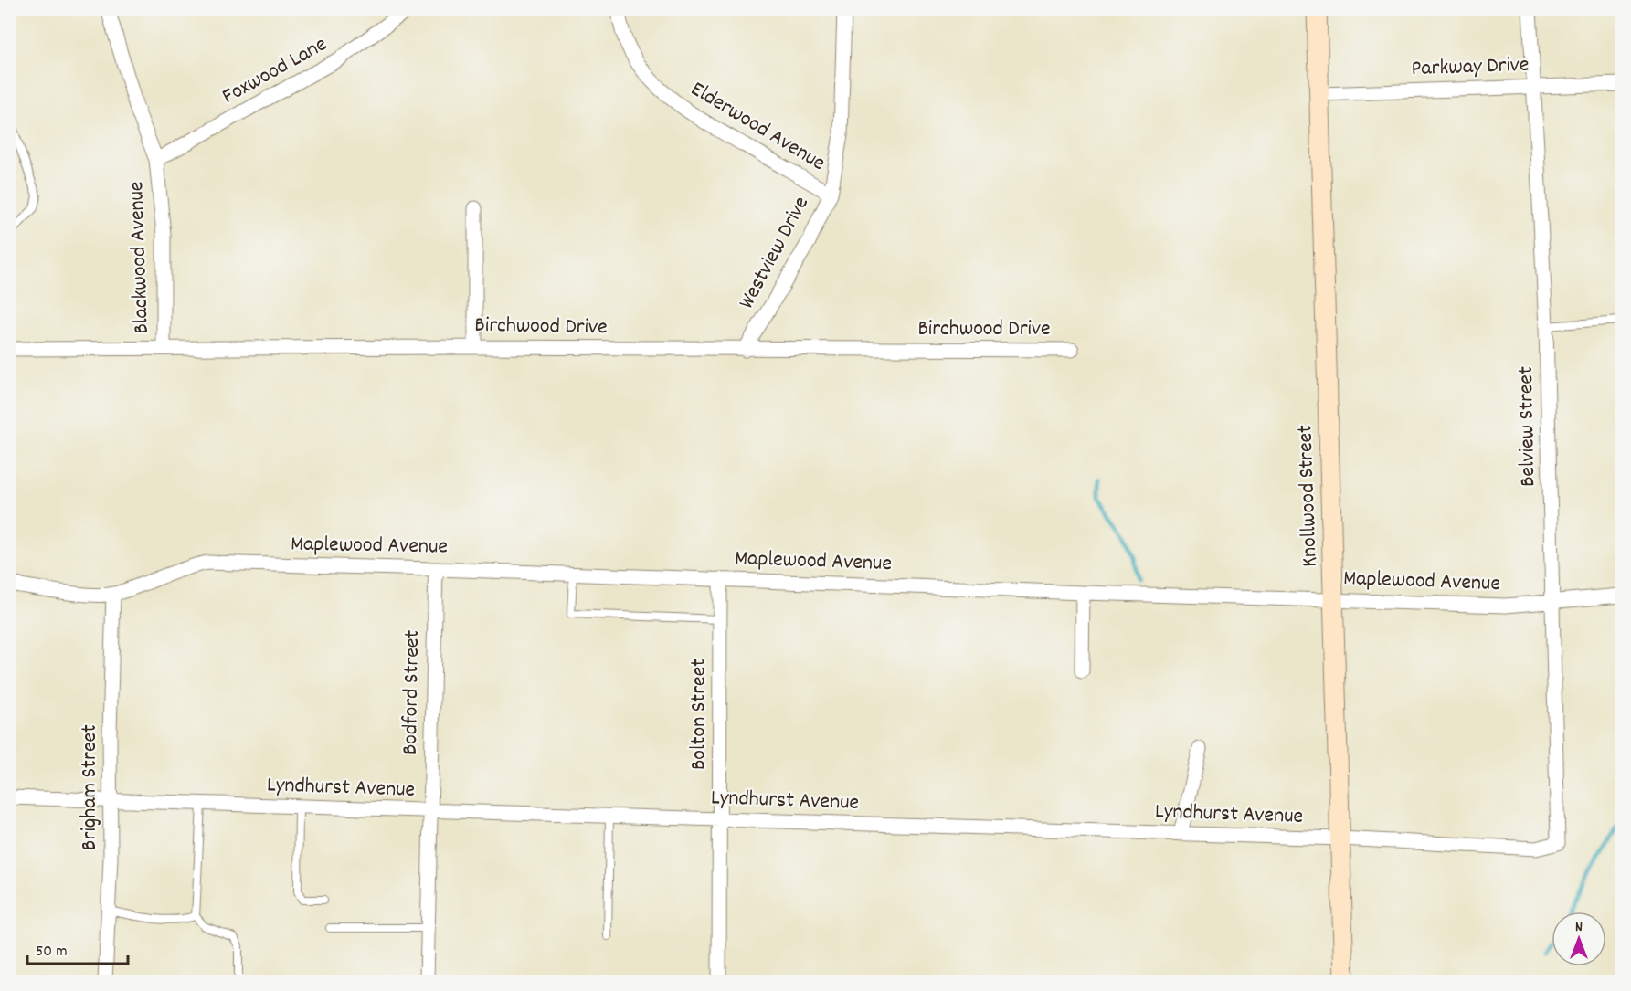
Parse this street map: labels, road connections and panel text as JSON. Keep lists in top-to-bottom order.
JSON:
{
  "streets": {
    "main road": ["Knollwood Street"],
    "street": [
      "Parkway Drive",
      "Foxwood Lane",
      "Elderwood Avenue",
      "Westview Drive",
      "Blackwood Avenue",
      "Birchwood Drive",
      "Belview Street",
      "Maplewood Avenue",
      "Bodford Street",
      "Bolton Street",
      "Brigham Street",
      "Lyndhurst Avenue"
    ]
  },
  "crossings": [
    ["Parkway Drive", "Belview Street"],
    ["Parkway Drive", "Knollwood Street"],
    ["Foxwood Lane", "Blackwood Avenue"],
    ["Elderwood Avenue", "Westview Drive"],
    ["Westview Drive", "Birchwood Drive"],
    ["Blackwood Avenue", "Birchwood Drive"],
    ["Belview Street", "Maplewood Avenue"],
    ["Belview Street", "Lyndhurst Avenue"],
    ["Knollwood Street", "Maplewood Avenue"],
    ["Knollwood Street", "Lyndhurst Avenue"],
    ["Maplewood Avenue", "Bodford Street"],
    ["Maplewood Avenue", "Bolton Street"],
    ["Maplewood Avenue", "Brigham Street"],
    ["Bodford Street", "Lyndhurst Avenue"],
    ["Bolton Street", "Lyndhurst Avenue"],
    ["Brigham Street", "Lyndhurst Avenue"]
  ],
  "scale_bar": "50 m",
  "north": "top"
}
